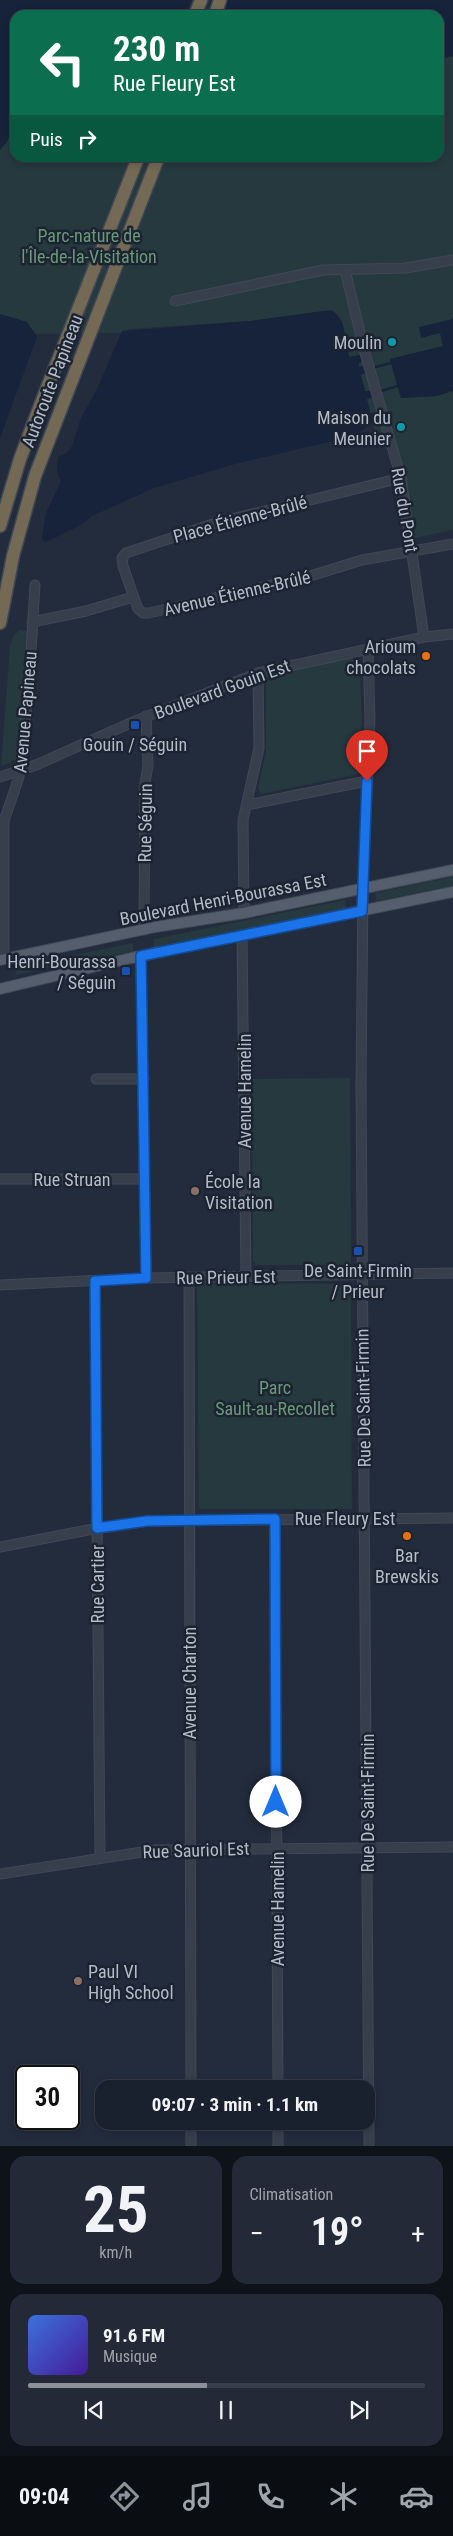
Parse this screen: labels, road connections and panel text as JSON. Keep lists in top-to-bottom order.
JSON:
{
  "streets": {
    "highway": ["Autoroute Papineau"],
    "main road": ["Boulevard Henri-Bourassa Est"],
    "street": [
      "Rue du Pont",
      "Place Étienne-Brûlé",
      "Avenue Étienne-Brûlé",
      "Boulevard Gouin Est",
      "Avenue Papineau",
      "Rue Séguin",
      "Avenue Hamelin",
      "Rue Struan",
      "Rue Prieur Est",
      "Rue De Saint-Firmin",
      "Rue Fleury Est",
      "Rue Cartier",
      "Avenue Charton",
      "Rue Sauriol Est"
    ]
  },
  "crossings": [
    ["Rue du Pont", "Place Étienne-Brûlé"],
    ["Rue du Pont", "Avenue Étienne-Brûlé"],
    ["Rue du Pont", "Boulevard Gouin Est"],
    ["Place Étienne-Brûlé", "Avenue Étienne-Brûlé"],
    ["Boulevard Gouin Est", "Avenue Papineau"],
    ["Boulevard Gouin Est", "Rue Séguin"],
    ["Boulevard Gouin Est", "Rue De Saint-Firmin"],
    ["Rue Séguin", "Boulevard Henri-Bourassa Est"],
    ["Boulevard Henri-Bourassa Est", "Rue De Saint-Firmin"],
    ["Avenue Hamelin", "Rue Prieur Est"],
    ["Avenue Hamelin", "Rue Fleury Est"],
    ["Avenue Hamelin", "Rue Sauriol Est"],
    ["Rue Prieur Est", "Rue De Saint-Firmin"],
    ["Rue Prieur Est", "Rue Cartier"],
    ["Rue Prieur Est", "Avenue Charton"],
    ["Rue De Saint-Firmin", "Rue Fleury Est"],
    ["Rue De Saint-Firmin", "Rue Sauriol Est"],
    ["Rue Fleury Est", "Rue Cartier"],
    ["Rue Fleury Est", "Avenue Charton"],
    ["Rue Cartier", "Rue Sauriol Est"],
    ["Avenue Charton", "Rue Sauriol Est"]
  ],
  "parks": ["Parc-nature de l'Île-de-la-Visitation", "Parc Sault-au-Recollet"],
  "places": {
    "other": [
      "Moulin",
      "Maison du Meunier",
      "Arioum chocolats",
      "École la Visitation",
      "Bar Brewskis",
      "Paul VI High School"
    ],
    "transit": ["Gouin / Séguin", "Henri-Bourassa / Séguin", "De Saint-Firmin / Prieur"]
  },
  "page": {
    "turn": ["230 m", "Rue Fleury Est"],
    "then": "Puis",
    "limit": "30",
    "trip": "09:07 · 3 min · 1.1 km",
    "tile": [
      ["25", "km/h"],
      "Climatisation"
    ],
    "heat": ["−", "19°", "+"],
    "song": ["91.6 FM", "Musique"],
    "tabs": "09:04"
  }
}
